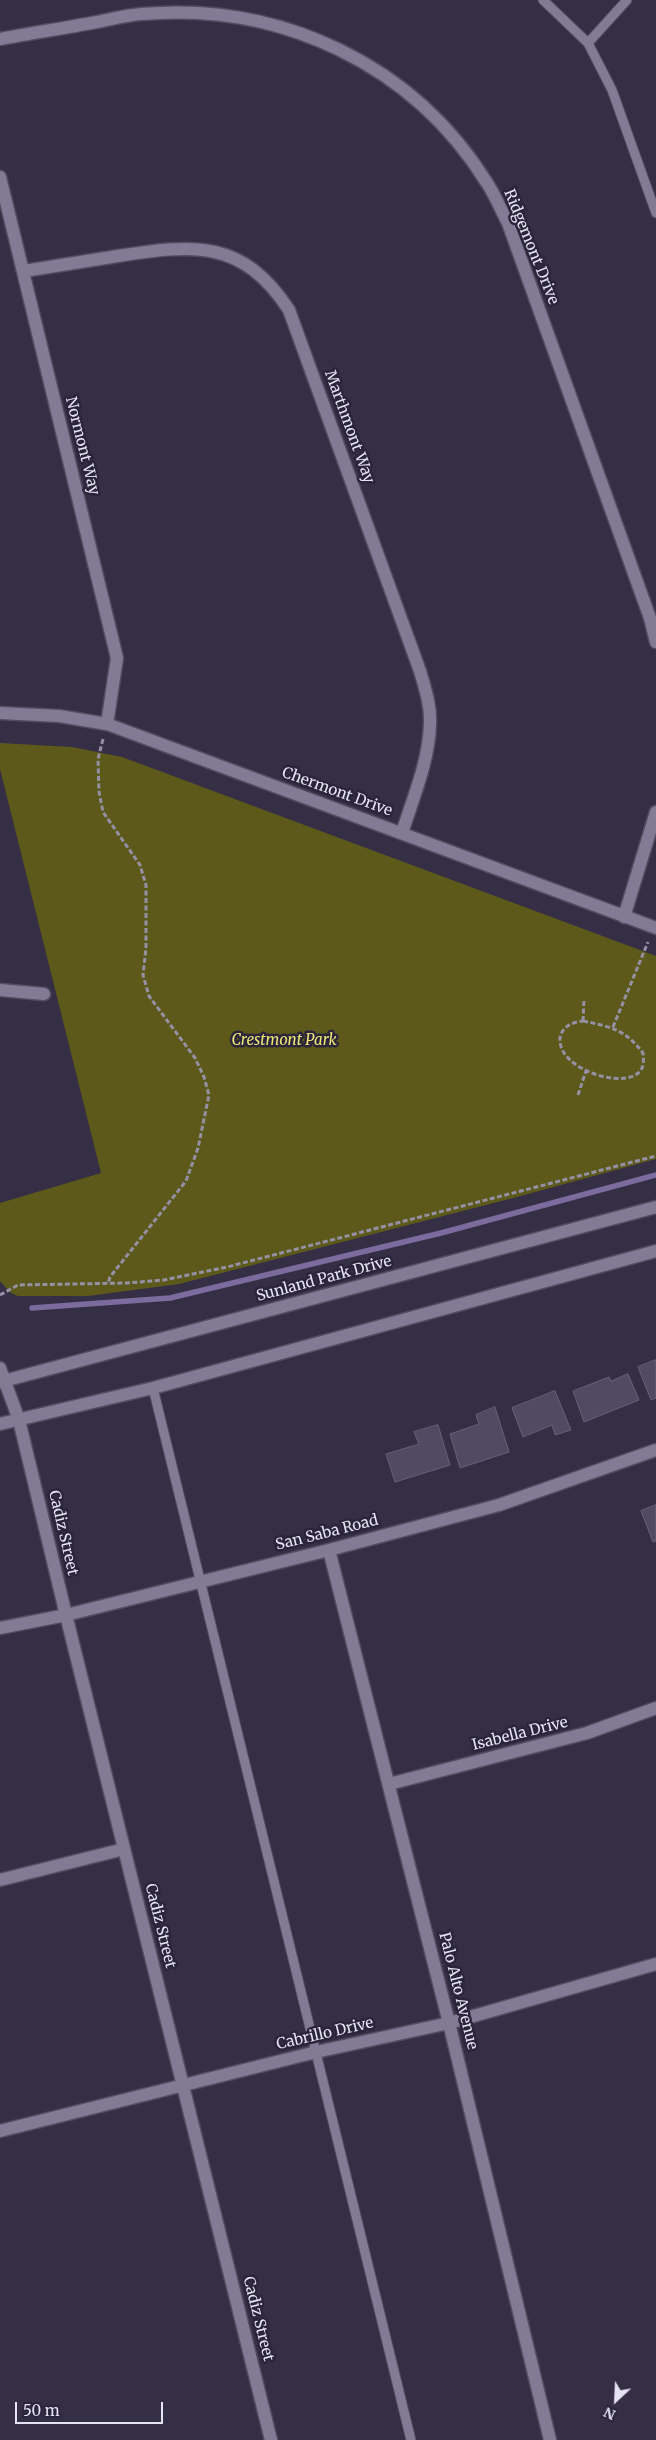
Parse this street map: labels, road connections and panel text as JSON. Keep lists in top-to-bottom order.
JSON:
{
  "streets": {
    "street": [
      "Ridgemont Drive",
      "Marthmont Way",
      "Normont Way",
      "Chermont Drive",
      "Sunland Park Drive",
      "Cadiz Street",
      "San Saba Road",
      "Isabella Drive",
      "Palo Alto Avenue",
      "Cabrillo Drive"
    ]
  },
  "crossings": [
    ["Marthmont Way", "Normont Way"],
    ["Marthmont Way", "Chermont Drive"],
    ["Normont Way", "Chermont Drive"],
    ["Sunland Park Drive", "Cadiz Street"],
    ["Cadiz Street", "San Saba Road"],
    ["Cadiz Street", "Cabrillo Drive"],
    ["San Saba Road", "Palo Alto Avenue"],
    ["Isabella Drive", "Palo Alto Avenue"],
    ["Palo Alto Avenue", "Cabrillo Drive"]
  ],
  "parks": ["Crestmont Park"],
  "scale_bar": "50 m",
  "north": "bottom left"
}
